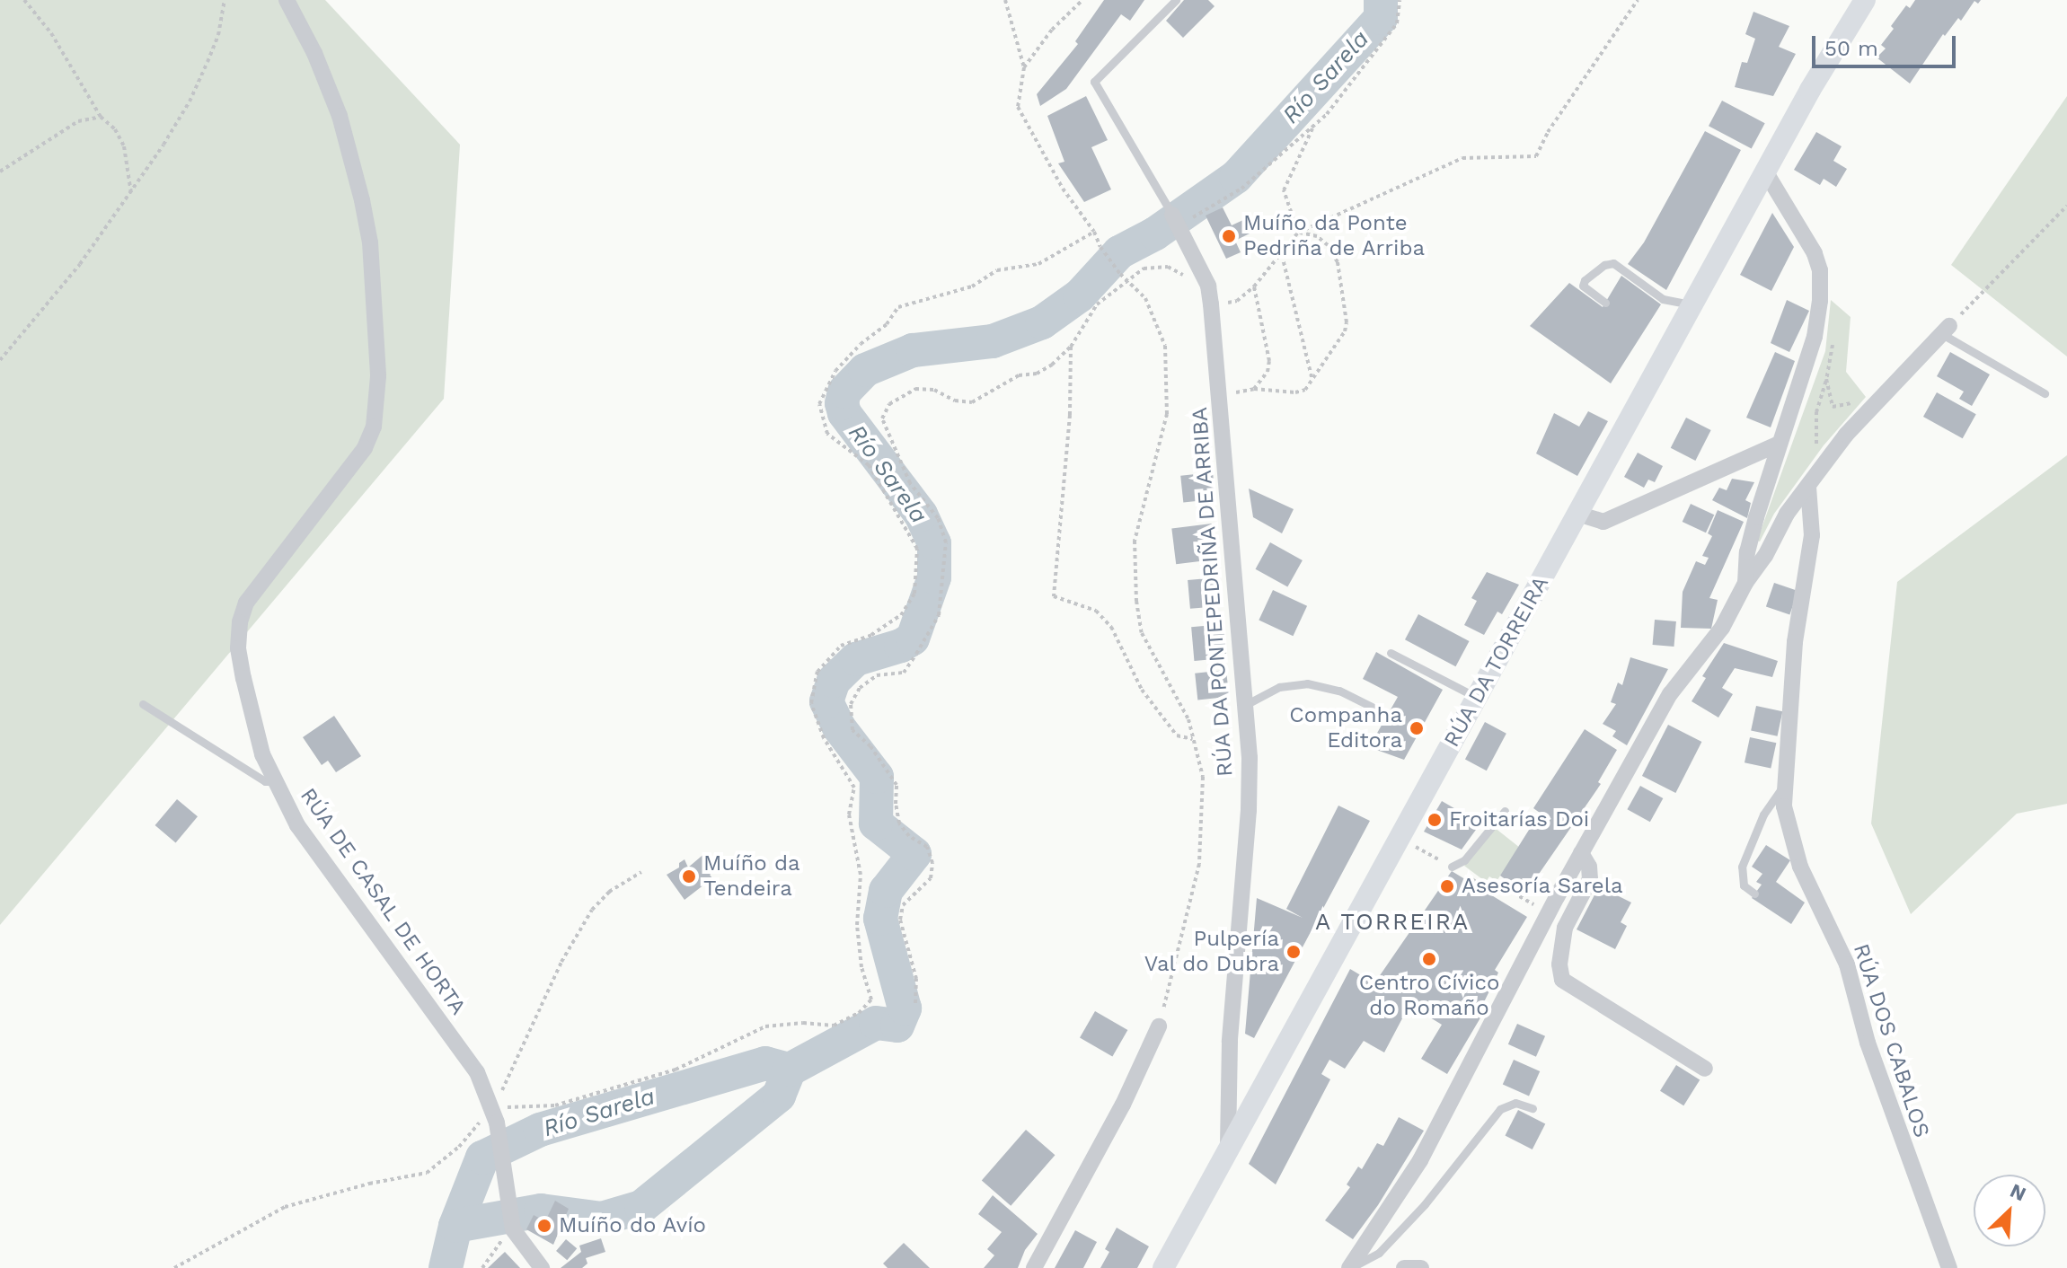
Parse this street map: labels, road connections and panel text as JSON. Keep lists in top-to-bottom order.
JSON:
{
  "streets": {
    "main road": ["RÚA DA TORREIRA"],
    "street": ["RÚA DA PONTEPEDRIÑA DE ARRIBA", "RÚA DE CASAL DE HORTA", "RÚA DOS CABALOS"]
  },
  "crossings": [
    ["RÚA DA PONTEPEDRIÑA DE ARRIBA", "RÚA DA TORREIRA"]
  ],
  "districts": ["A TORREIRA"],
  "water": ["Río Sarela"],
  "places": [
    "Muíño da Ponte Pedriña de Arriba",
    "Companha Editora",
    "Froitarías Doi",
    "Muíño da Tendeira",
    "Asesoría Sarela",
    "Pulpería Val do Dubra",
    "Centro Cívico do Romaño",
    "Muíño do Avío"
  ],
  "scale_bar": "50 m",
  "north": "top right"
}
